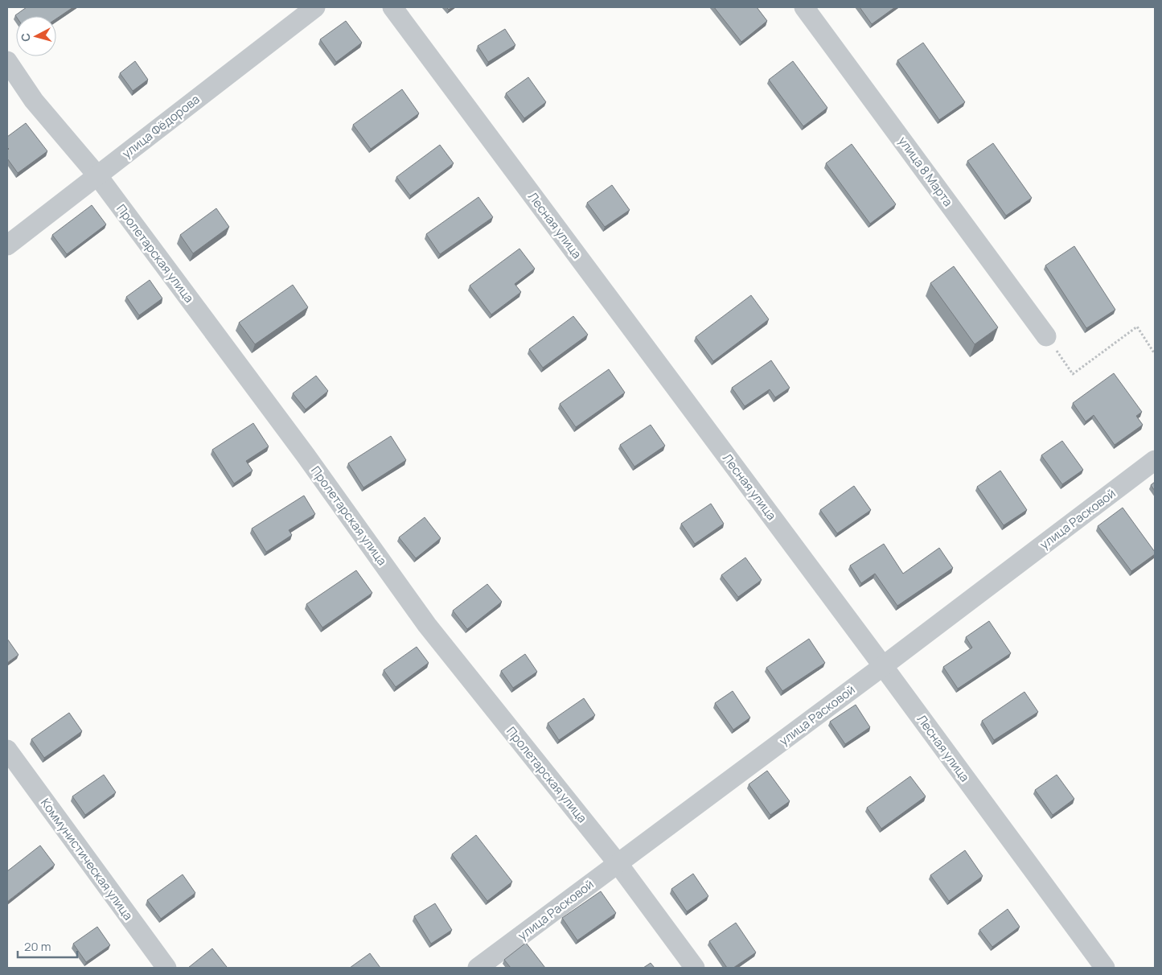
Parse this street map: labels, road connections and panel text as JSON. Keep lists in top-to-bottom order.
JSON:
{
  "streets": {
    "street": [
      "улица Фёдорова",
      "улица 8 Марта",
      "Лесная улица",
      "Пролетарская улица",
      "улица Расковой",
      "Коммунистическая улица"
    ]
  },
  "crossings": [
    ["улица Фёдорова", "Пролетарская улица"],
    ["Лесная улица", "улица Расковой"],
    ["Пролетарская улица", "улица Расковой"]
  ],
  "scale_bar": "20 m",
  "north": "left"
}
